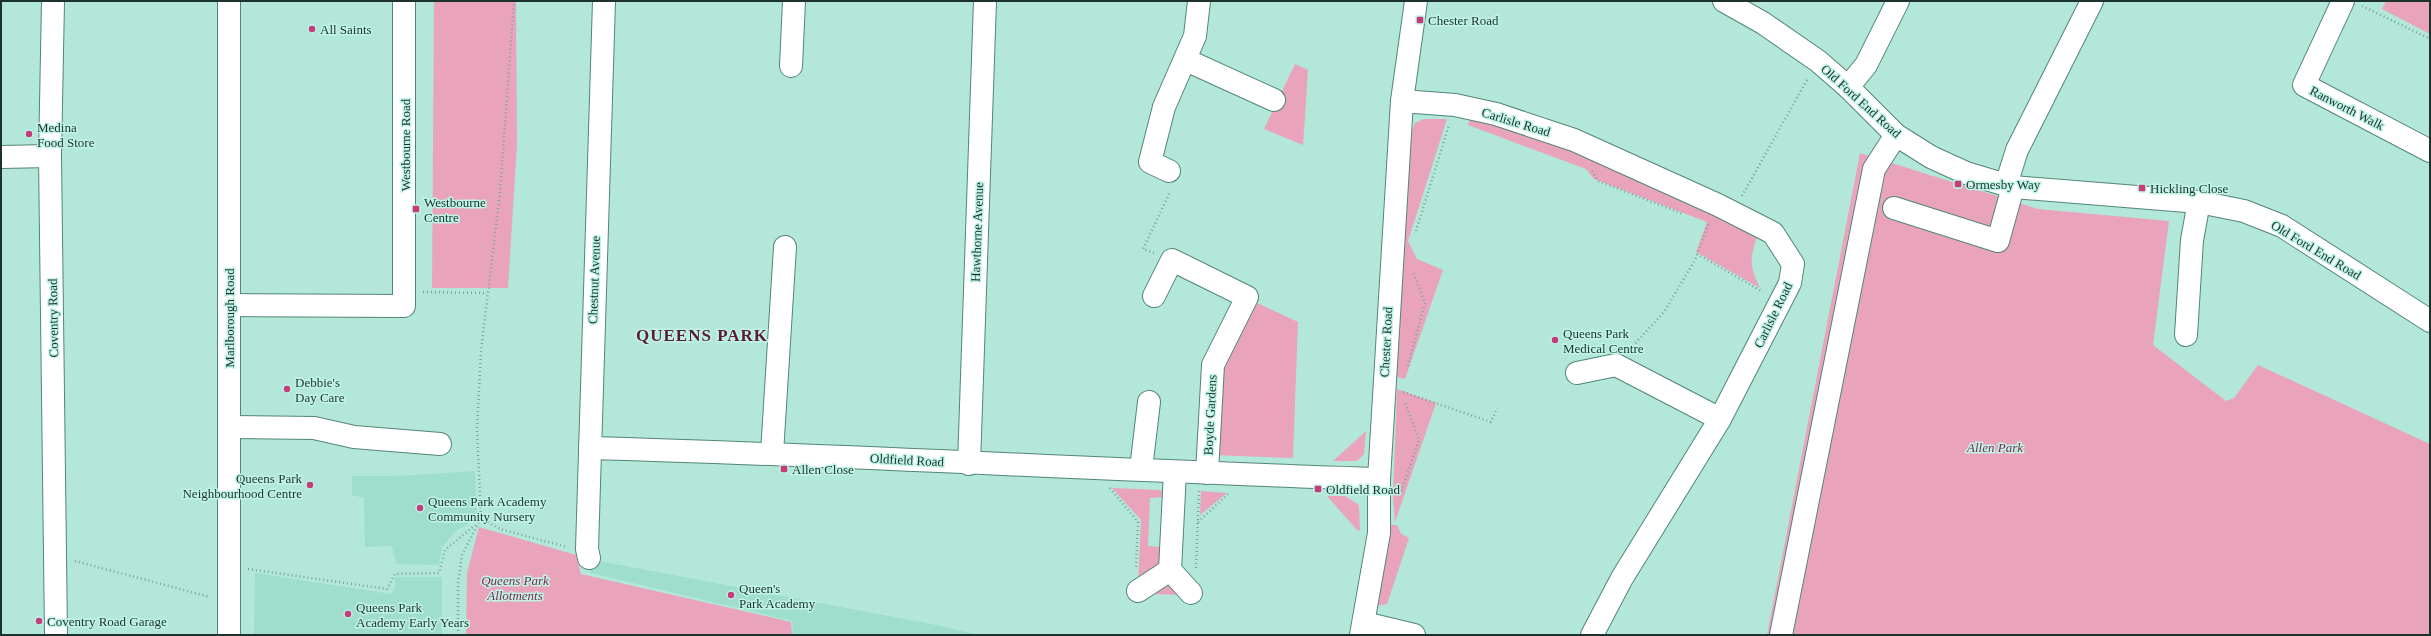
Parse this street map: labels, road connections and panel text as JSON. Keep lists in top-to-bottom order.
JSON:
{
  "streets": {
    "street": [
      "Old Ford End Road",
      "Ranworth Walk",
      "Carlisle Road",
      "Westbourne Road",
      "Hawthorne Avenue",
      "Chestnut Avenue",
      "Coventry Road",
      "Marlborough Road",
      "Chester Road",
      "Boyde Gardens",
      "Oldfield Road"
    ]
  },
  "crossings": [
    ["Carlisle Road", "Chester Road"],
    ["Westbourne Road", "Marlborough Road"],
    ["Hawthorne Avenue", "Oldfield Road"],
    ["Chestnut Avenue", "Oldfield Road"],
    ["Chester Road", "Oldfield Road"],
    ["Boyde Gardens", "Oldfield Road"]
  ],
  "districts": ["QUEENS PARK"],
  "parks": ["Allen Park", "Queens Park Allotments"],
  "places": {
    "transit": [
      "Chester Road",
      "Ormesby Way",
      "Hickling Close",
      "Westbourne Centre",
      "Allen Close",
      "Oldfield Road"
    ],
    "other": [
      "All Saints",
      "Medina Food Store",
      "Queens Park Medical Centre",
      "Debbie's Day Care",
      "Queens Park Neighbourhood Centre",
      "Queens Park Academy Community Nursery",
      "Queen's Park Academy",
      "Queens Park Academy Early Years",
      "Coventry Road Garage"
    ]
  }
}
